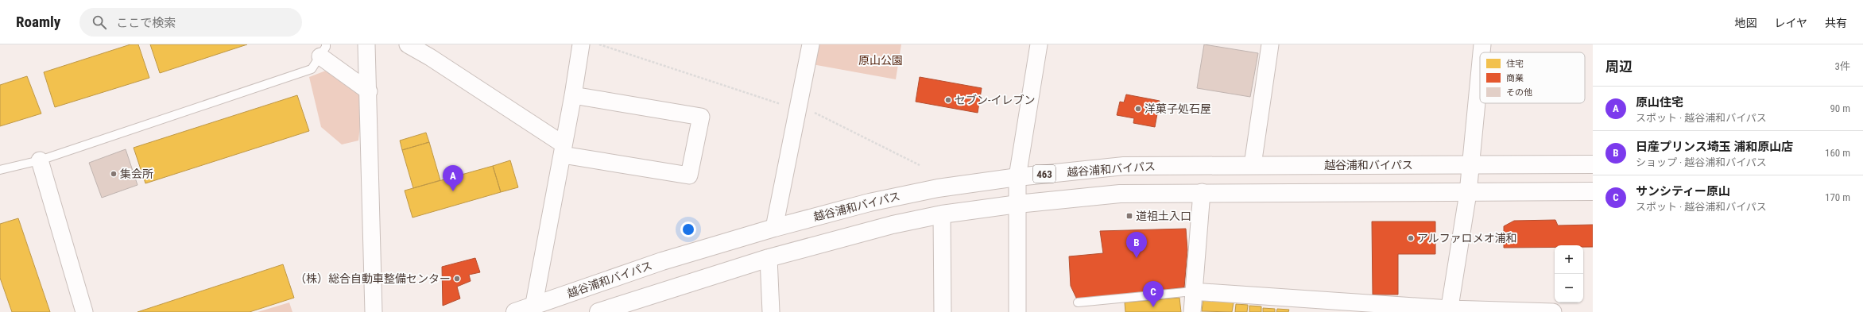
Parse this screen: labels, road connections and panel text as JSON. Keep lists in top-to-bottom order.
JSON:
{
  "streets": {
    "highway": ["越谷浦和バイパス", "463"]
  },
  "parks": ["原山公園"],
  "places": {
    "other": [
      "セブン-イレブン",
      "洋菓子処石屋",
      "集会所",
      "アルファロメオ浦和",
      "（株）総合自動車整備センター"
    ],
    "transit": ["道祖土入口"]
  },
  "legend": ["住宅", "商業", "その他"],
  "page": {
    "header": "Roamly",
    "search": "ここで検索",
    "nav": ["地図", "レイヤ", "共有"],
    "heading": ["周辺", "3件"],
    "list": [
      {
        "mark": "A",
        "name": "原山住宅",
        "note": "スポット · 越谷浦和バイパス",
        "value": "90 m"
      },
      {
        "mark": "B",
        "name": "日産プリンス埼玉 浦和原山店",
        "note": "ショップ · 越谷浦和バイパス",
        "value": "160 m"
      },
      {
        "mark": "C",
        "name": "サンシティー原山",
        "note": "スポット · 越谷浦和バイパス",
        "value": "170 m"
      }
    ],
    "pins": ["A", "B", "C"],
    "map_buttons": ["+", "−"]
  }
}
